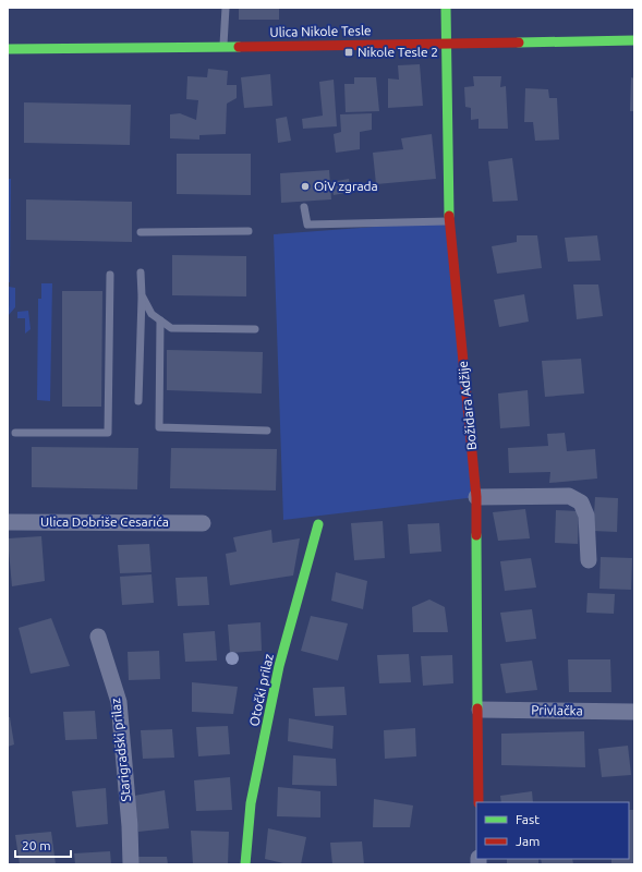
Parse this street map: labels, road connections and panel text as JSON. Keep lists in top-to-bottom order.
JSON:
{
  "streets": {
    "street": [
      "Ulica Nikole Tesle",
      "Božidara Adžije",
      "Ulica Dobriše Cesarića",
      "Otočki prilaz",
      "Privlačka",
      "Starigradski prilaz"
    ]
  },
  "crossings": [
    ["Ulica Nikole Tesle", "Božidara Adžije"],
    ["Božidara Adžije", "Privlačka"]
  ],
  "places": {
    "transit": ["Nikole Tesle 2"],
    "other": ["OiV zgrada"]
  },
  "legend": ["Fast", "Jam"],
  "scale_bar": "20 m"
}
